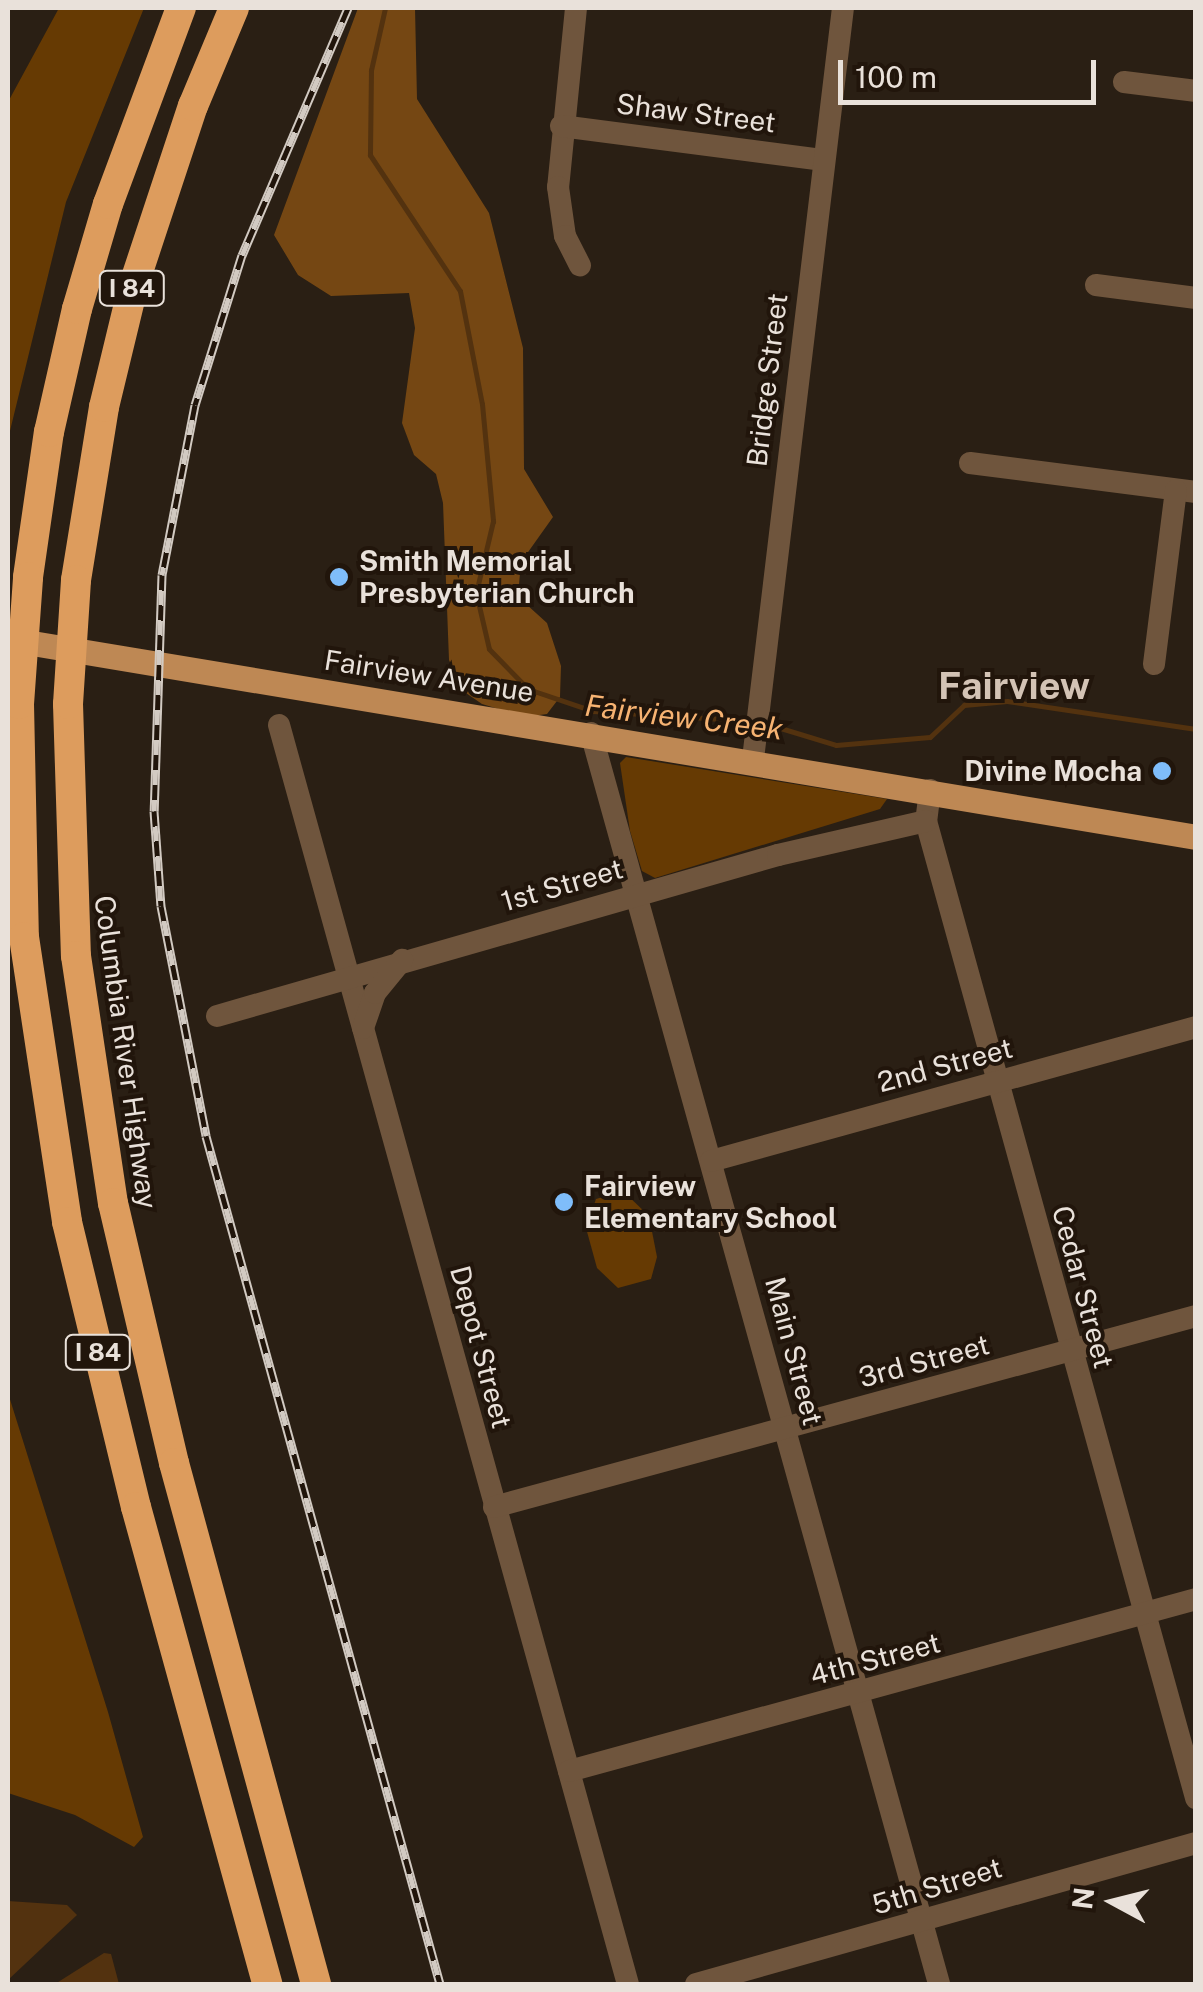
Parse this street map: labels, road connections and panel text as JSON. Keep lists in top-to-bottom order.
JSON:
{
  "streets": {
    "highway": ["I 84", "Columbia River Highway"],
    "main road": ["Fairview Avenue"],
    "street": [
      "Shaw Street",
      "Bridge Street",
      "1st Street",
      "2nd Street",
      "Cedar Street",
      "Depot Street",
      "Main Street",
      "3rd Street",
      "4th Street",
      "5th Street"
    ]
  },
  "crossings": [
    ["Shaw Street", "Bridge Street"],
    ["Bridge Street", "Fairview Avenue"],
    ["Fairview Avenue", "Cedar Street"],
    ["Fairview Avenue", "Main Street"],
    ["1st Street", "Cedar Street"],
    ["1st Street", "Depot Street"],
    ["1st Street", "Main Street"],
    ["2nd Street", "Cedar Street"],
    ["2nd Street", "Main Street"],
    ["Cedar Street", "3rd Street"],
    ["Cedar Street", "4th Street"],
    ["Depot Street", "3rd Street"],
    ["Depot Street", "4th Street"],
    ["Main Street", "3rd Street"],
    ["Main Street", "4th Street"],
    ["Main Street", "5th Street"]
  ],
  "districts": ["Fairview"],
  "water": ["Fairview Creek"],
  "places": ["Smith Memorial Presbyterian Church", "Divine Mocha", "Fairview Elementary School"],
  "scale_bar": "100 m",
  "north": "left"
}
